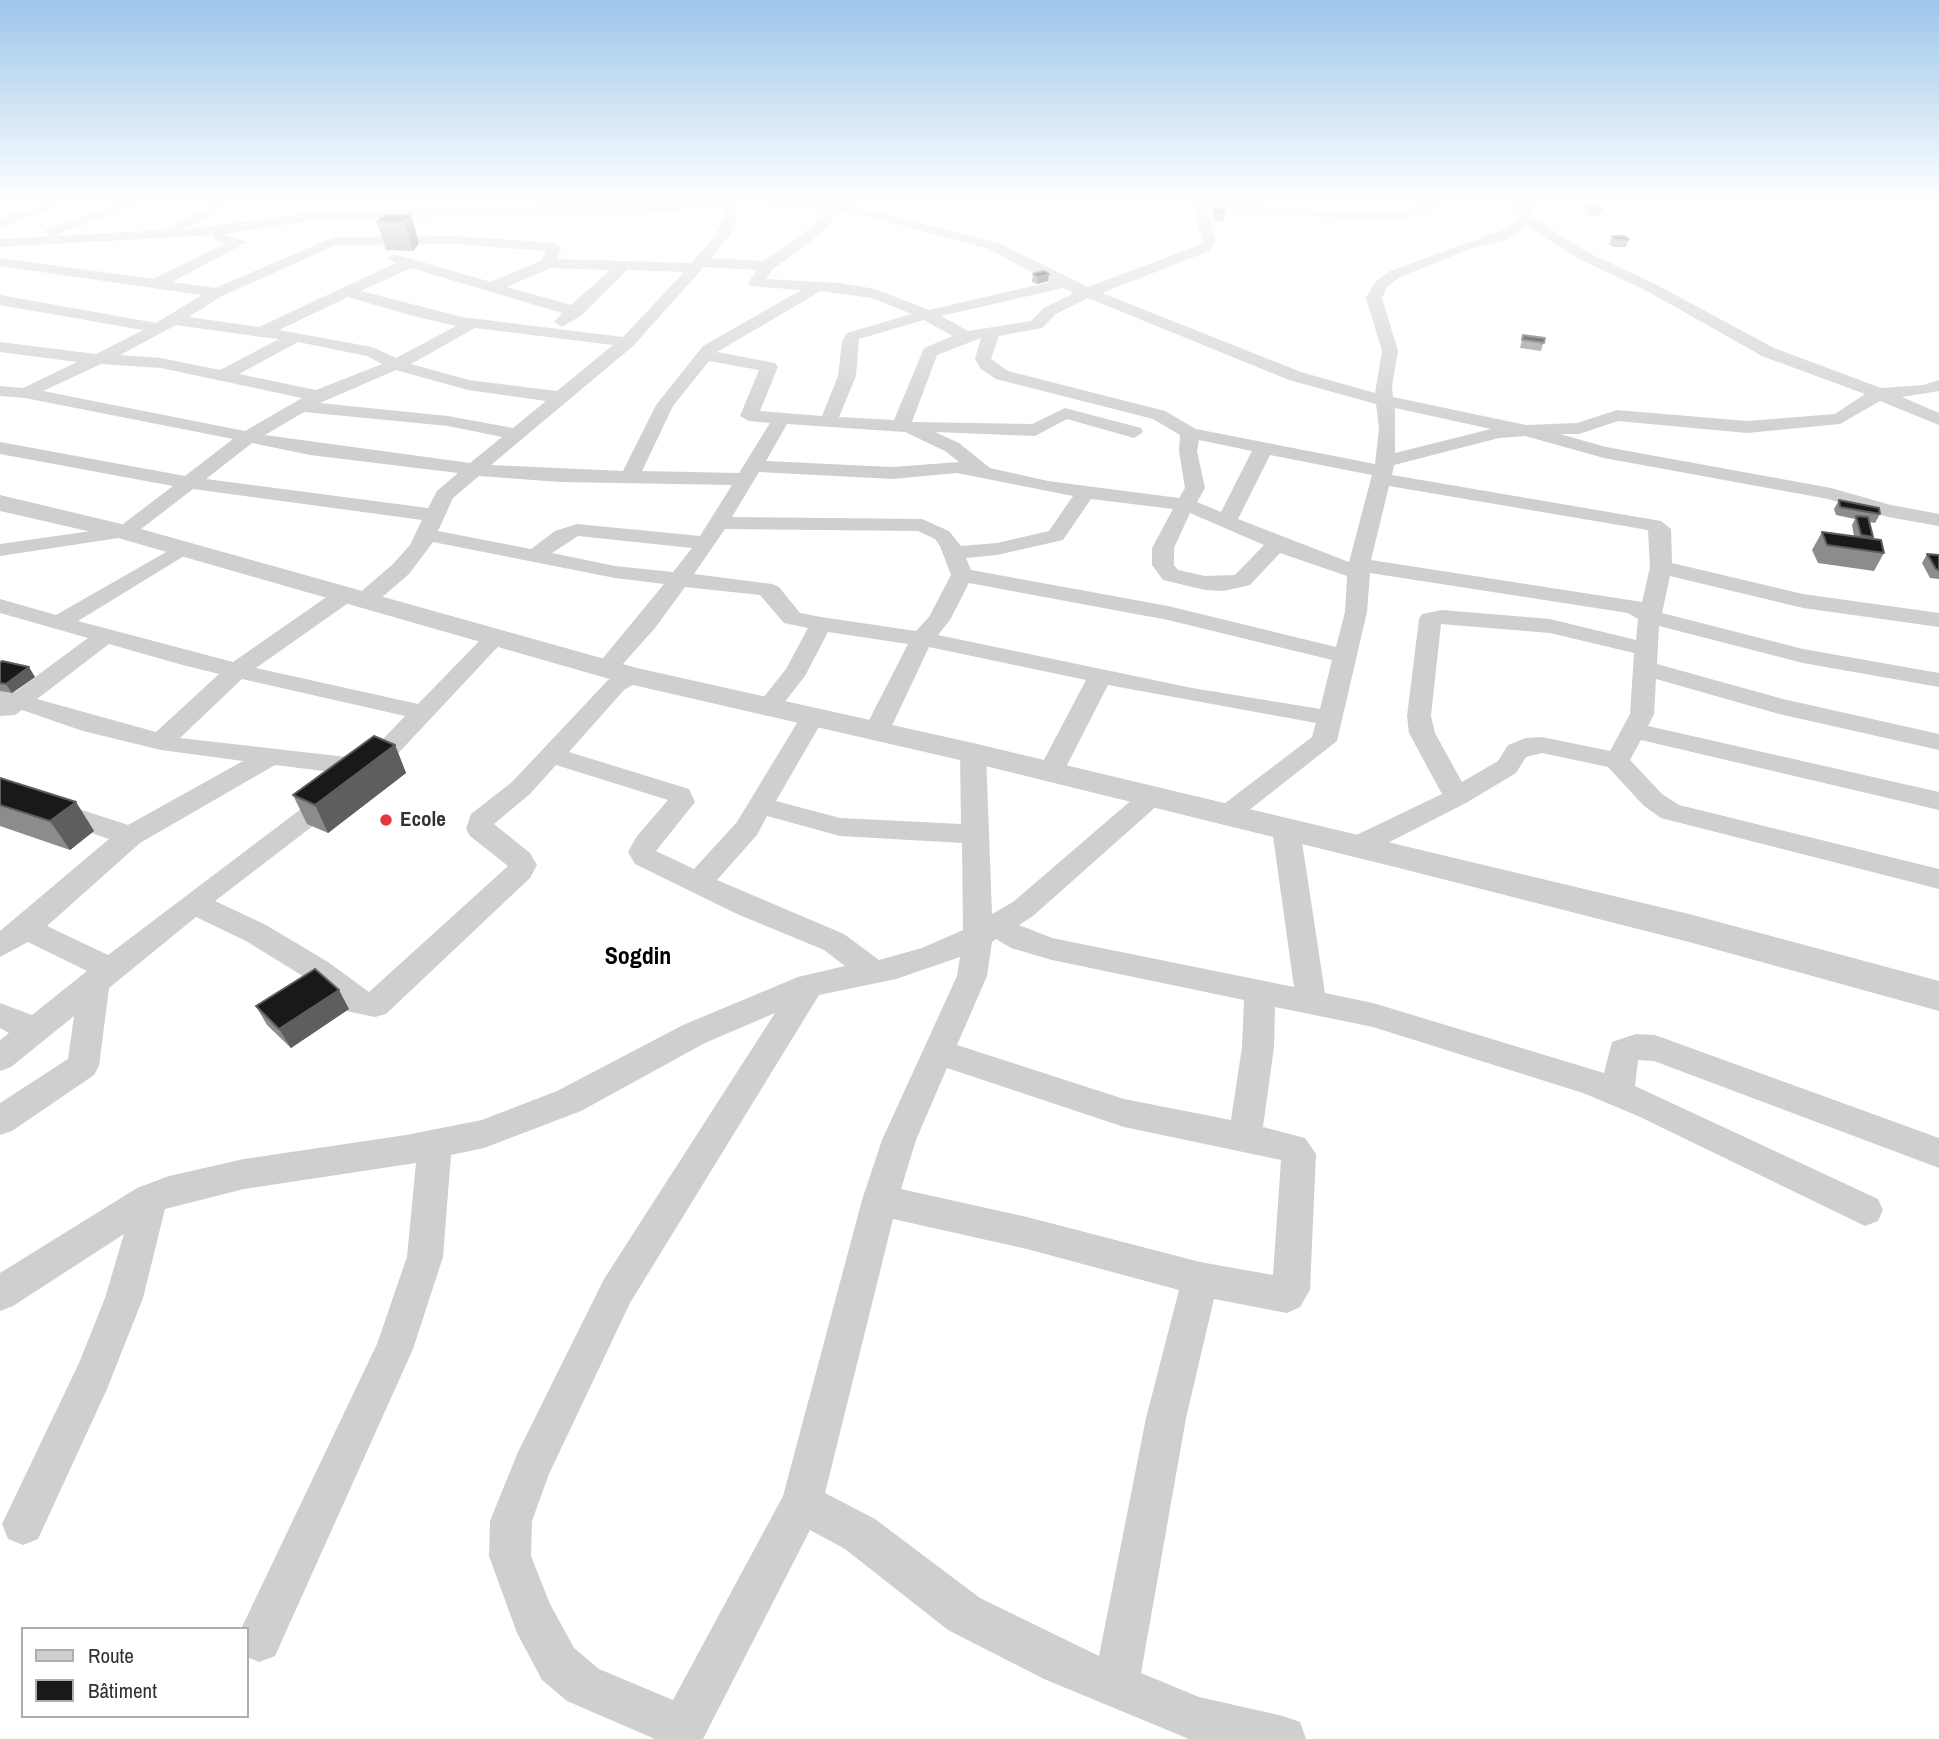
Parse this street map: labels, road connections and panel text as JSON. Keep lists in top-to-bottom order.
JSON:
{
  "districts": ["Sogdin"],
  "places": ["Ecole"],
  "legend": ["Route", "Bâtiment"]
}
